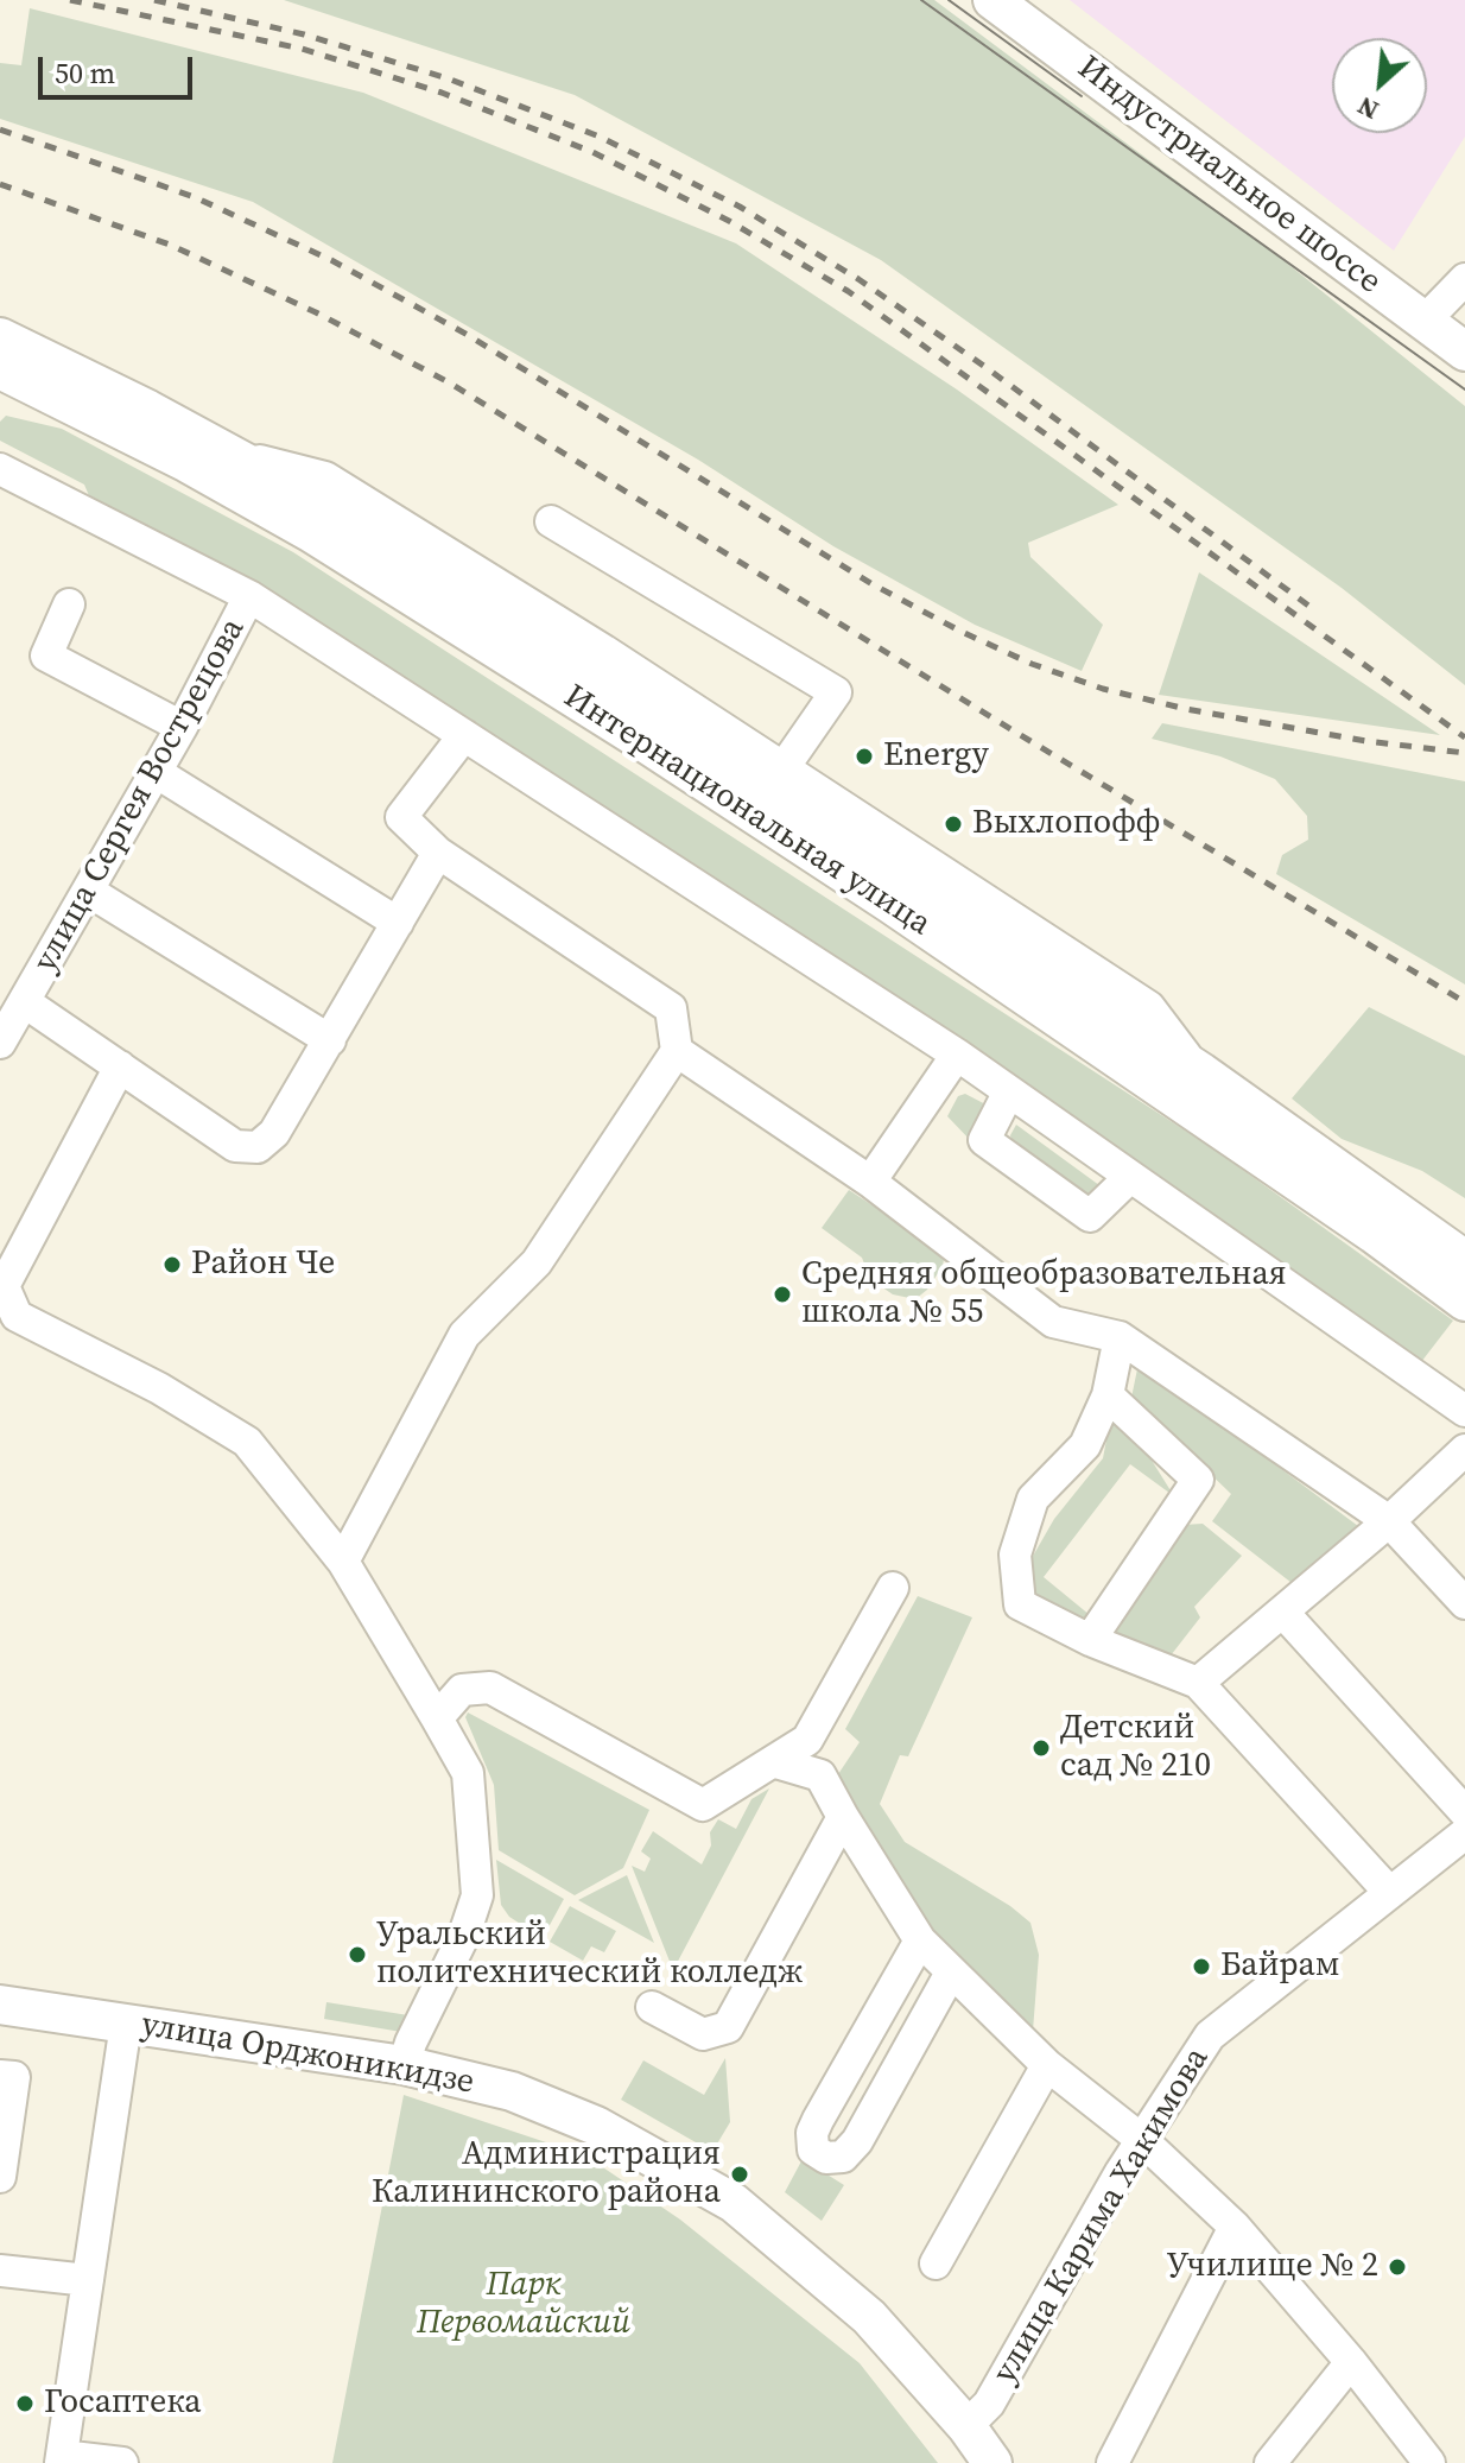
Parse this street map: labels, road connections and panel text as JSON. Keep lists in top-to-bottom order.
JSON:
{
  "streets": {
    "main road": ["Индустриальное шоссе", "Интернациональная улица", "улица Орджоникидзе"],
    "street": ["улица Сергея Вострецова", "улица Карима Хакимова"]
  },
  "crossings": [
    ["улица Орджоникидзе", "улица Карима Хакимова"]
  ],
  "parks": ["Парк Первомайский"],
  "places": [
    "Energy",
    "Выхлопофф",
    "Район Че",
    "Средняя общеобразовательная школа № 55",
    "Детский сад № 210",
    "Уральский политехнический колледж",
    "Байрам",
    "Администрация Калининского района",
    "Училище № 2",
    "Госаптека"
  ],
  "scale_bar": "50 m",
  "north": "bottom left"
}
